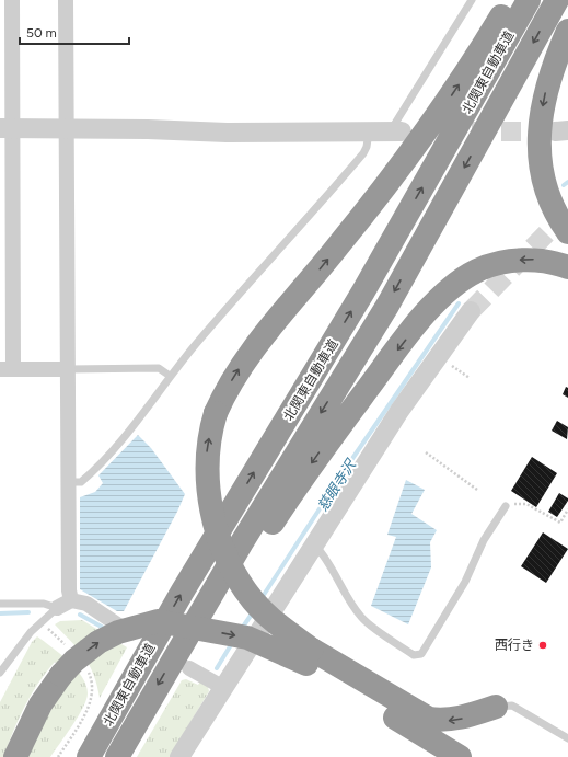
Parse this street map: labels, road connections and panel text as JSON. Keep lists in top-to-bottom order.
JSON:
{
  "streets": {
    "highway": ["北関東自動車道"]
  },
  "water": ["慈眼寺沢"],
  "places": ["西行き"],
  "scale_bar": "50 m"
}
